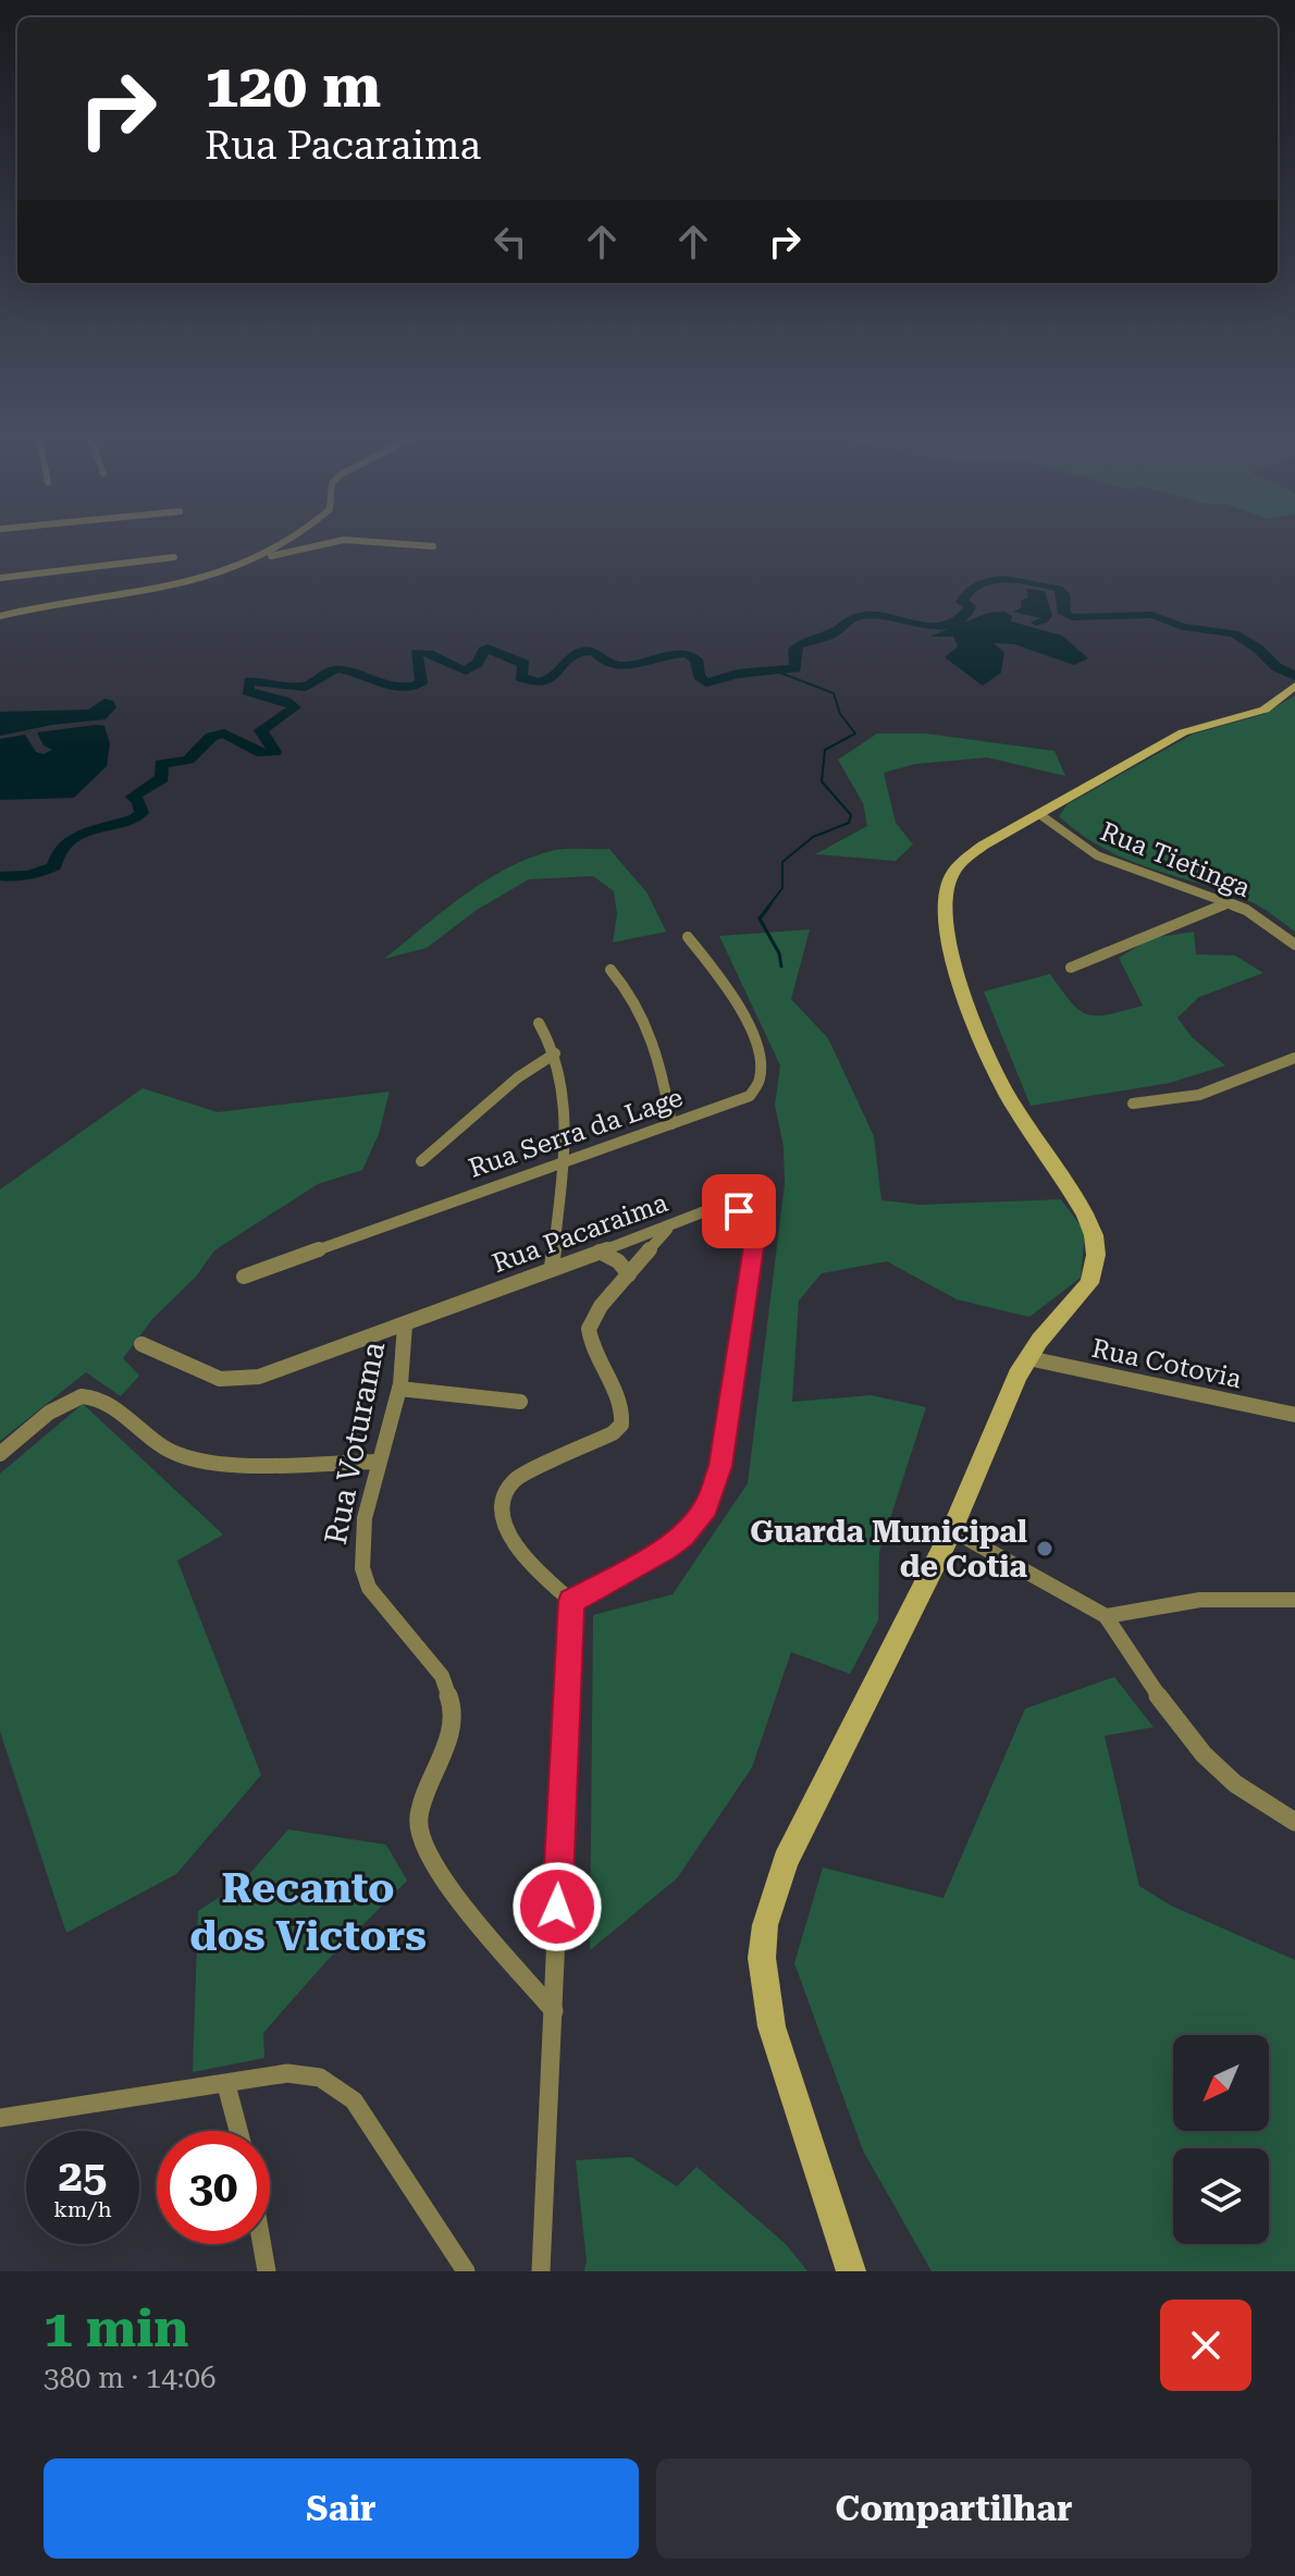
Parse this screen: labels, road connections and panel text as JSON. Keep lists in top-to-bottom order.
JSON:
{
  "streets": {
    "street": [
      "Rua Tietinga",
      "Rua Serra da Lage",
      "Rua Pacaraima",
      "Rua Cotovia",
      "Rua Voturama"
    ]
  },
  "crossings": [
    ["Rua Pacaraima", "Rua Voturama"]
  ],
  "districts": ["Recanto dos Victors"],
  "places": ["Guarda Municipal de Cotia"],
  "north": "bottom left",
  "page": {
    "turn": ["120 m", "Rua Pacaraima"],
    "speed": "25 km/h",
    "limit": "30",
    "heading": ["1 min", "380 m · 14:06"],
    "buttons": ["Sair", "Compartilhar"]
  }
}
